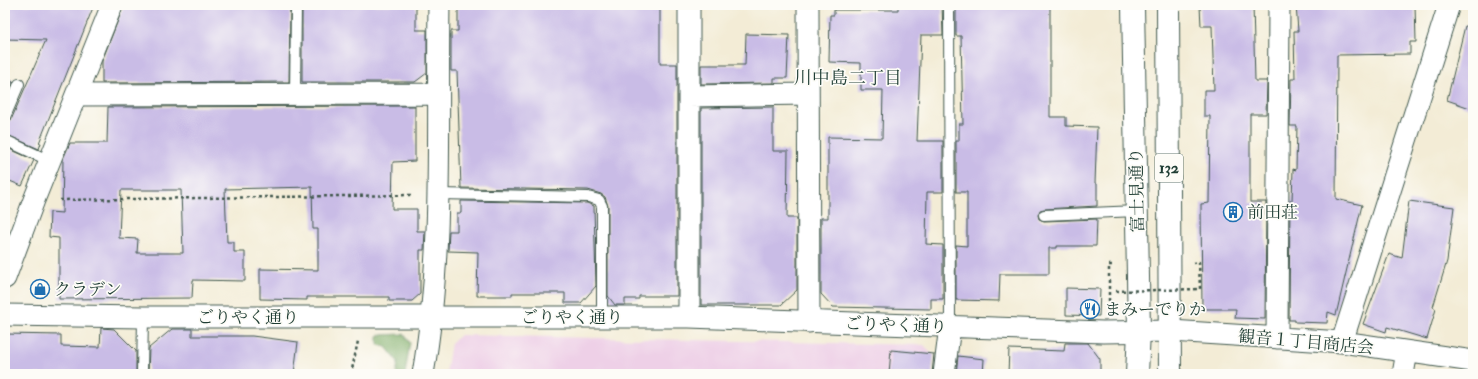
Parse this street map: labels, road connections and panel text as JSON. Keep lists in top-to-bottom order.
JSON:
{
  "streets": {
    "highway": ["132", "富士見通り"],
    "street": ["ごりやく通り", "観音１丁目商店会"]
  },
  "crossings": [
    ["富士見通り", "ごりやく通り"],
    ["富士見通り", "観音１丁目商店会"],
    ["ごりやく通り", "観音１丁目商店会"]
  ],
  "districts": ["川中島二丁目"],
  "places": {
    "building": ["前田荘"],
    "shop": ["クラデン"],
    "restaurant": ["まみーでりか"]
  }
}
